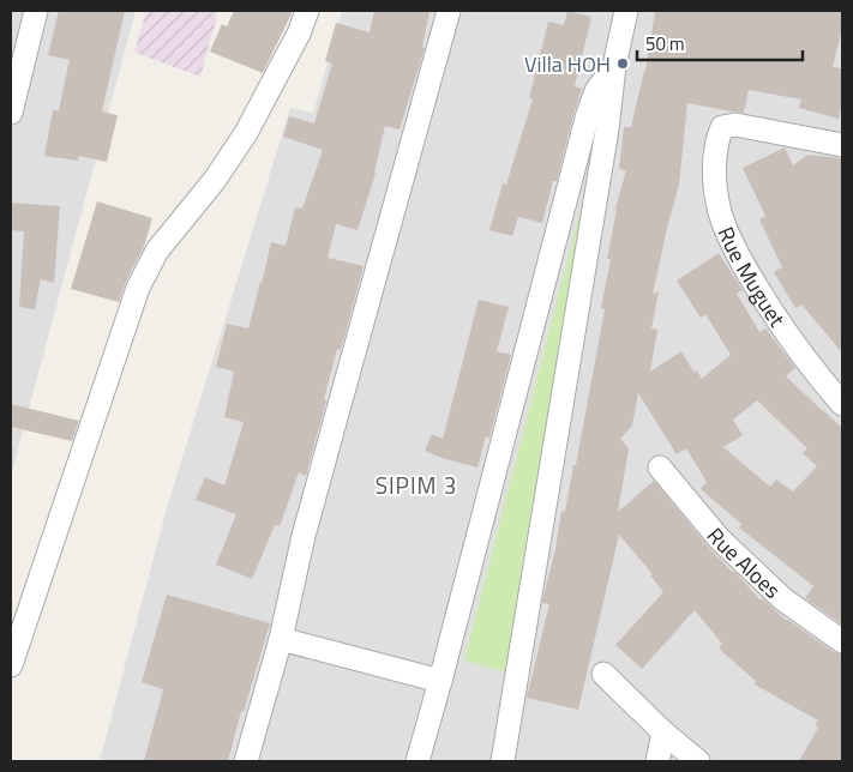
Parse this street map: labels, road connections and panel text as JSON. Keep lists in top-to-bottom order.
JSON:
{
  "streets": {
    "street": ["Rue Muguet", "Rue Aloes"]
  },
  "districts": ["SIPIM 3"],
  "places": ["Villa HOH"],
  "scale_bar": "50 m"
}
